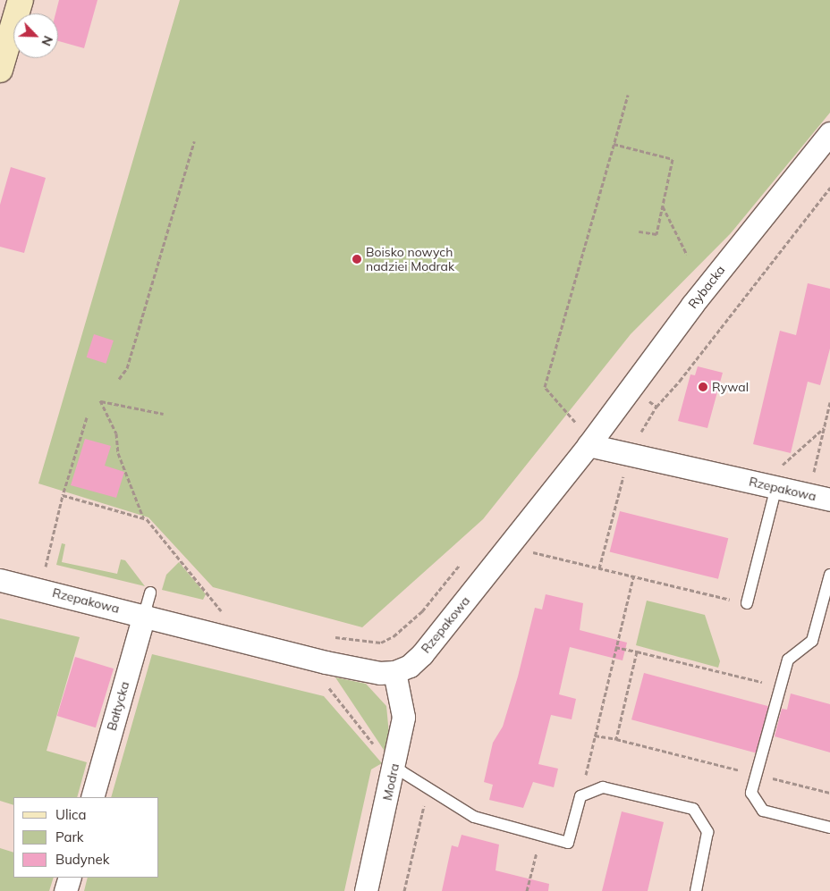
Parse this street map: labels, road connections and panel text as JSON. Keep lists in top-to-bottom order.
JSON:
{
  "streets": {
    "street": [
      "Rybacka",
      "Rzepakowa",
      "Bałtycka",
      "Modra"
    ]
  },
  "crossings": [
    ["Rybacka", "Rzepakowa"],
    ["Rzepakowa", "Bałtycka"],
    ["Rzepakowa", "Modra"]
  ],
  "places": ["Boisko nowych nadziei Modrak", "Rywal"],
  "legend": ["Ulica", "Park", "Budynek"],
  "north": "bottom right"
}
